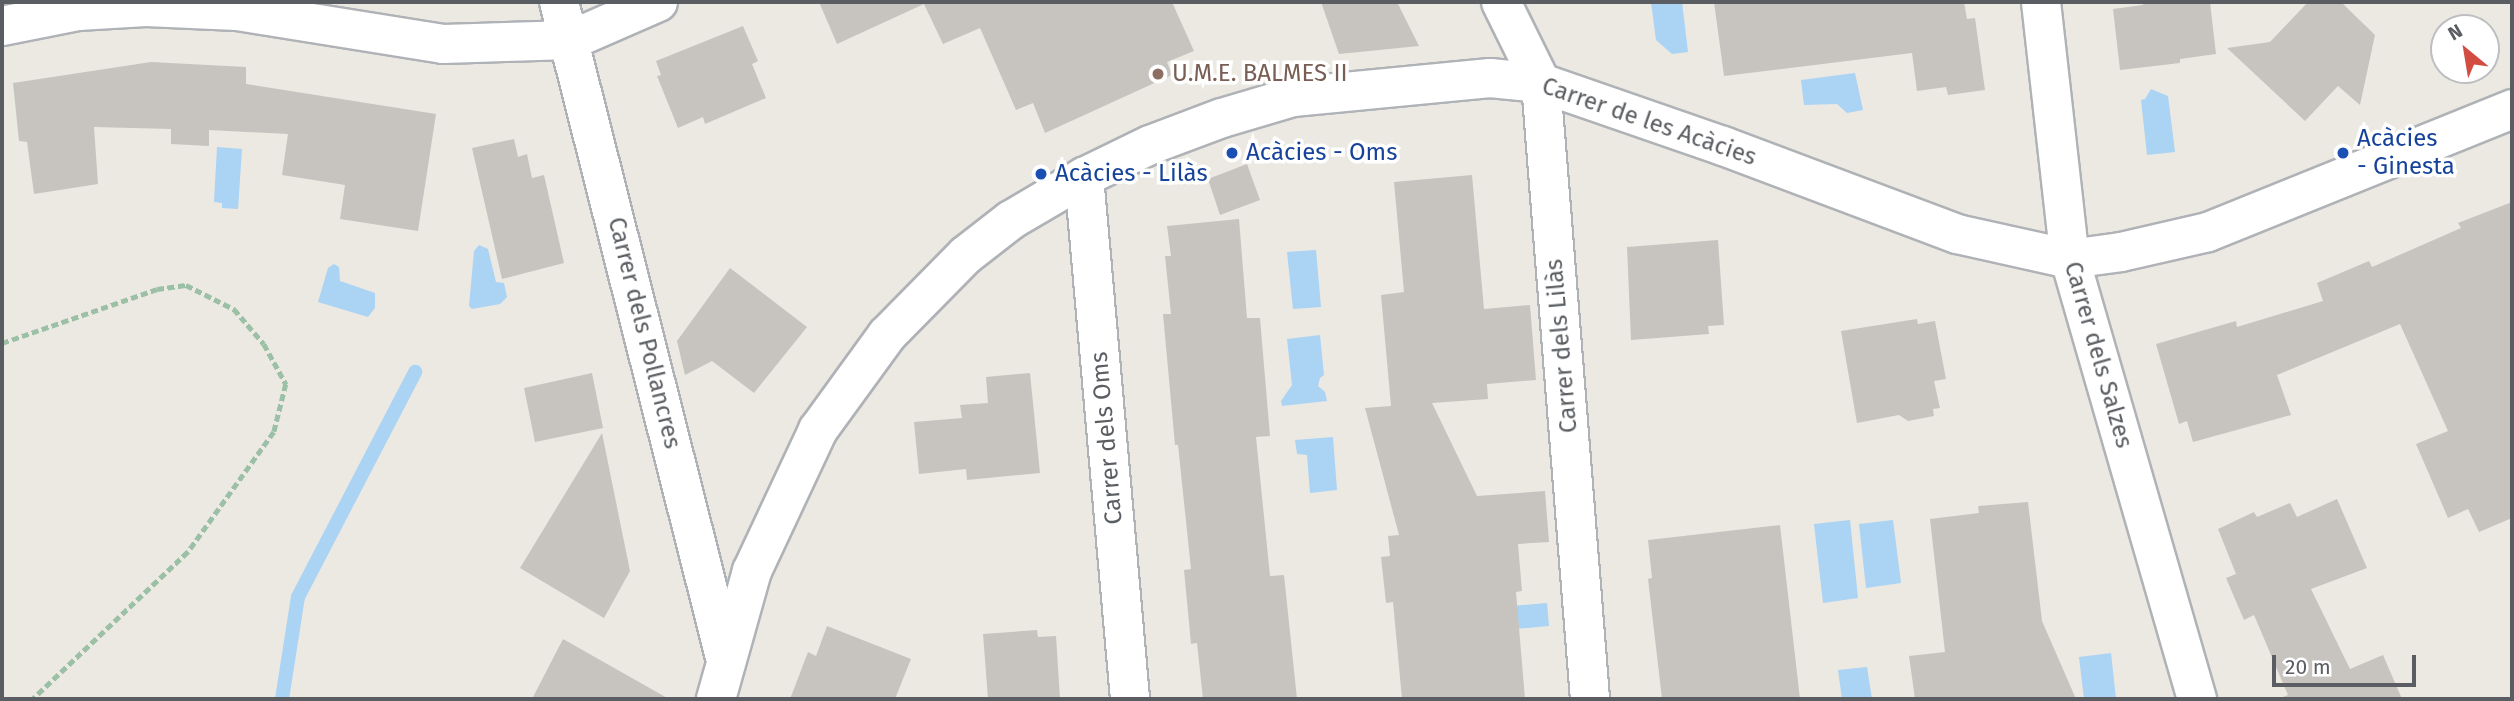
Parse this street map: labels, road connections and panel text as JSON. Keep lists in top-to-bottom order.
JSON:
{
  "streets": {
    "street": [
      "Carrer de les Acàcies",
      "Carrer dels Pollancres",
      "Carrer dels Lilàs",
      "Carrer dels Salzes",
      "Carrer dels Oms"
    ]
  },
  "crossings": [
    ["Carrer de les Acàcies", "Carrer dels Pollancres"],
    ["Carrer de les Acàcies", "Carrer dels Lilàs"],
    ["Carrer de les Acàcies", "Carrer dels Salzes"],
    ["Carrer de les Acàcies", "Carrer dels Oms"]
  ],
  "places": [
    "U.M.E. BALMES II",
    "Acàcies - Oms",
    "Acàcies - Ginesta",
    "Acàcies - Lilàs"
  ],
  "scale_bar": "20 m",
  "north": "top left"
}
